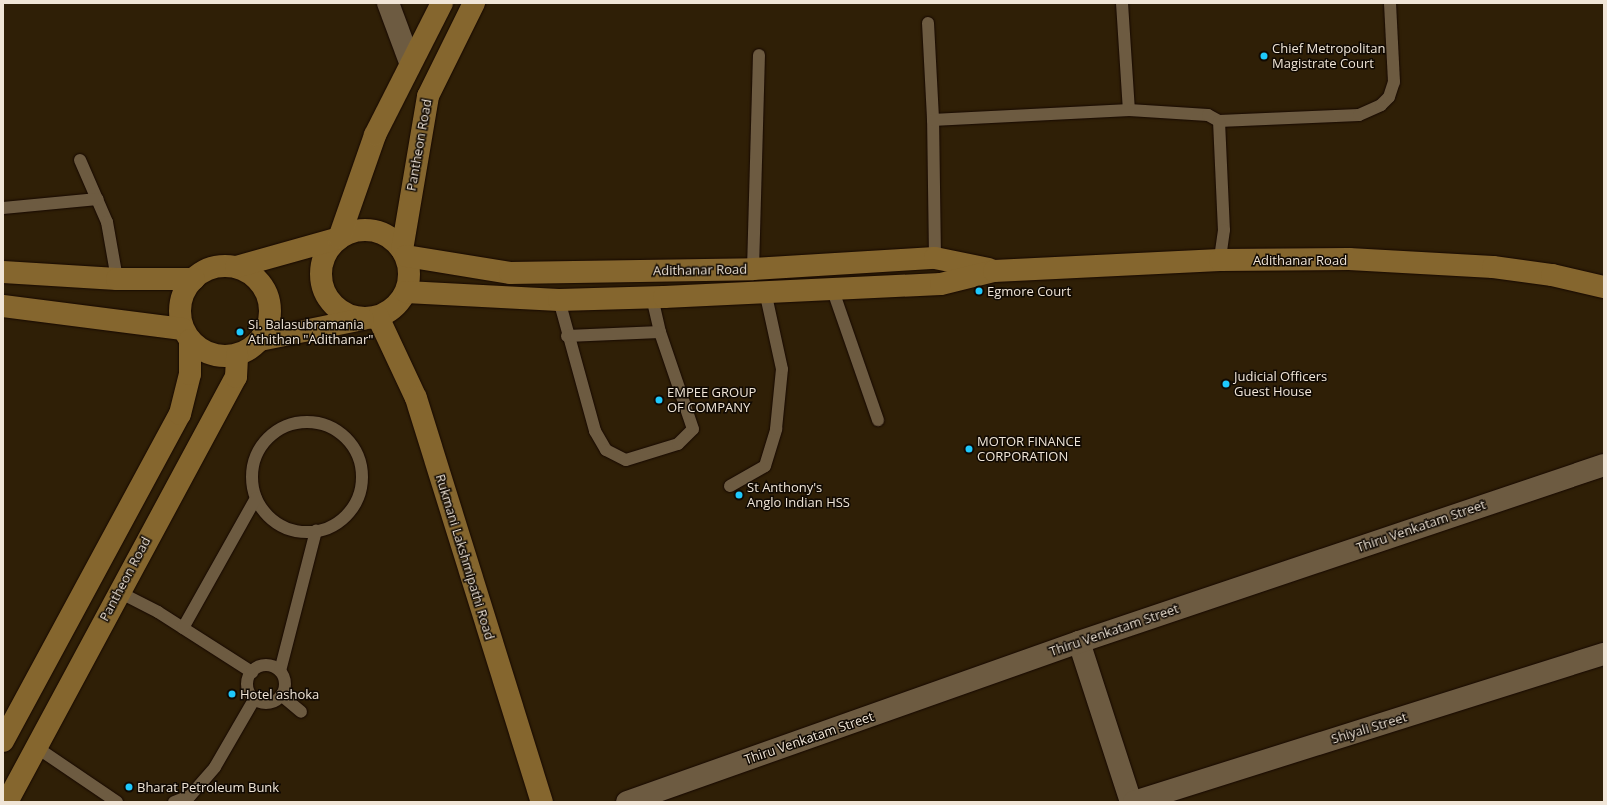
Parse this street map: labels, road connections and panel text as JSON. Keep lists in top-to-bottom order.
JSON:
{
  "streets": {
    "main road": ["Pantheon Road", "Adithanar Road", "Rukmani Lakshmipathi Road"],
    "street": ["Thiru Venkatam Street", "Shiyali Street"]
  },
  "crossings": [
    ["Pantheon Road", "Adithanar Road"],
    ["Pantheon Road", "Rukmani Lakshmipathi Road"],
    ["Adithanar Road", "Rukmani Lakshmipathi Road"]
  ],
  "places": [
    "Chief Metropolitan Magistrate Court",
    "Egmore Court",
    "Si. Balasubramania Athithan \"Adithanar\"",
    "Judicial Officers Guest House",
    "EMPEE GROUP OF COMPANY",
    "MOTOR FINANCE CORPORATION",
    "St Anthony's Anglo Indian HSS",
    "Hotel ashoka",
    "Bharat Petroleum Bunk"
  ]
}
